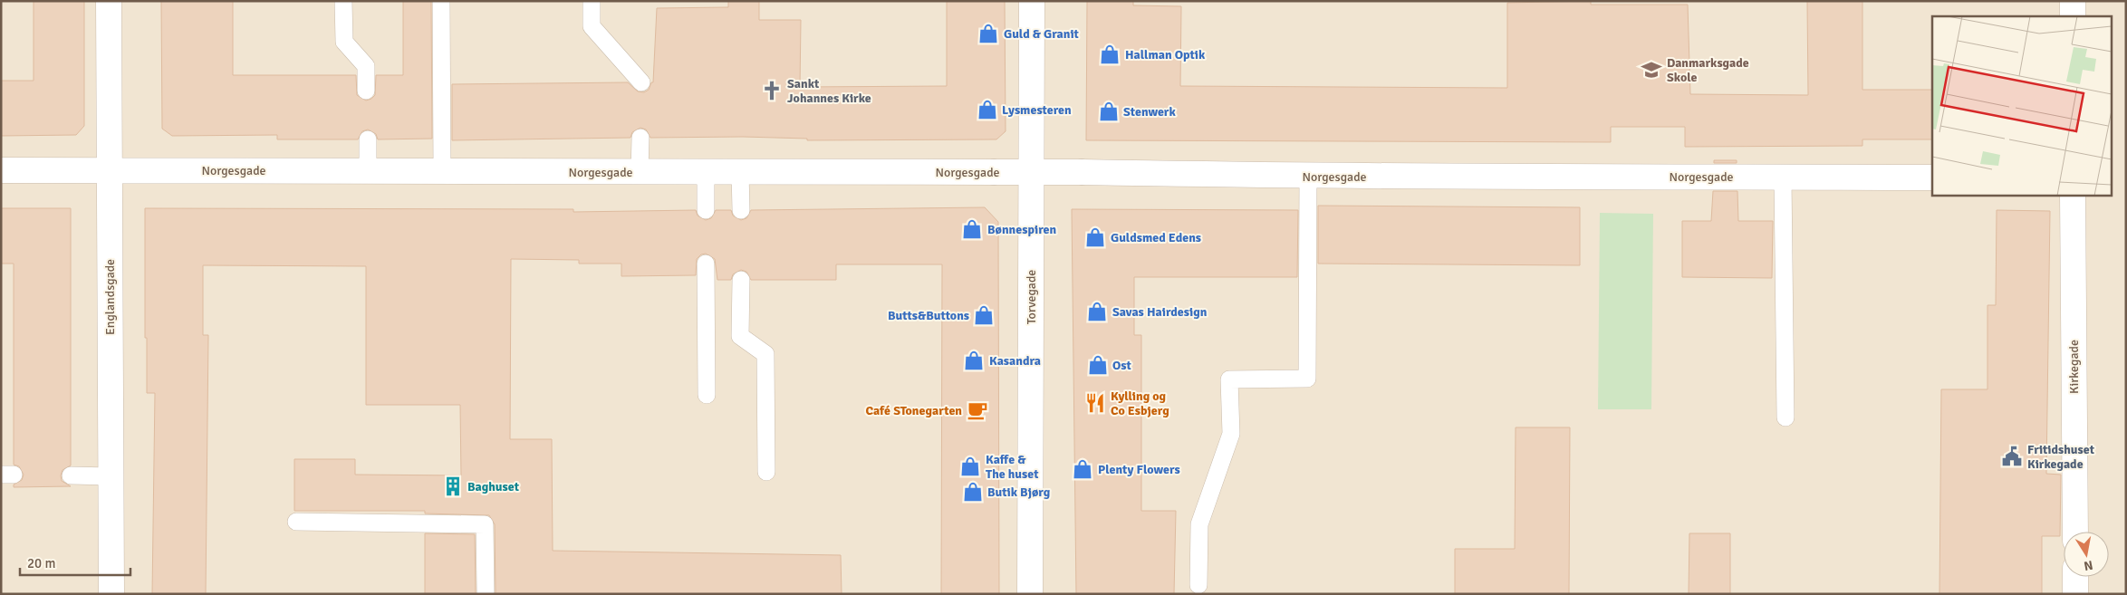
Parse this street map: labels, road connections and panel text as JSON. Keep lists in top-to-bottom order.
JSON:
{
  "streets": {
    "street": [
      "Norgesgade",
      "Englandsgade",
      "Torvegade",
      "Kirkegade"
    ]
  },
  "crossings": [
    ["Norgesgade", "Englandsgade"],
    ["Norgesgade", "Torvegade"]
  ],
  "places": {
    "shop": [
      "Guld & Granit",
      "Hallman Optik",
      "Lysmesteren",
      "Stenwerk",
      "Bønnespiren",
      "Guldsmed Edens",
      "Savas Hairdesign",
      "Butts&Buttons",
      "Kasandra",
      "Ost",
      "Kaffe & The huset",
      "Plenty Flowers",
      "Butik Bjørg"
    ],
    "school or university": ["Danmarksgade Skole"],
    "church": ["Sankt Johannes Kirke"],
    "restaurant": ["Kylling og Co Esbjerg"],
    "cafe": ["Café STonegarten"],
    "public building": ["Fritidshuset Kirkegade"],
    "building": ["Baghuset"]
  },
  "scale_bar": "20 m",
  "north": "bottom"
}
